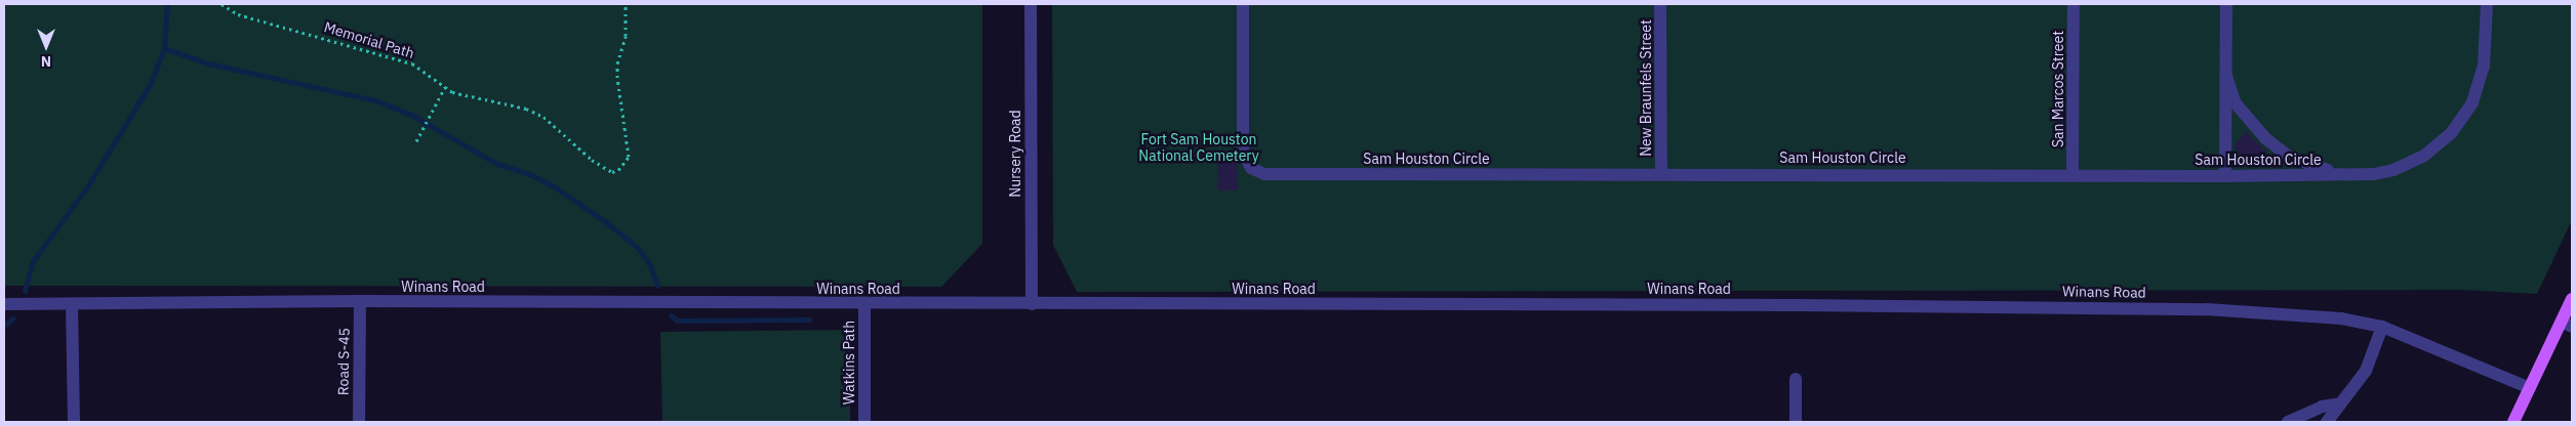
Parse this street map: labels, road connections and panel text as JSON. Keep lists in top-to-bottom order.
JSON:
{
  "streets": {
    "street": [
      "New Braunfels Street",
      "San Marcos Street",
      "Nursery Road",
      "Sam Houston Circle",
      "Winans Road",
      "Road S-45",
      "Watkins Path"
    ],
    "path": ["Memorial Path"]
  },
  "crossings": [
    ["New Braunfels Street", "Sam Houston Circle"],
    ["San Marcos Street", "Sam Houston Circle"],
    ["Nursery Road", "Winans Road"],
    ["Winans Road", "Road S-45"],
    ["Winans Road", "Watkins Path"]
  ],
  "parks": ["Fort Sam Houston National Cemetery"],
  "north": "bottom"
}
